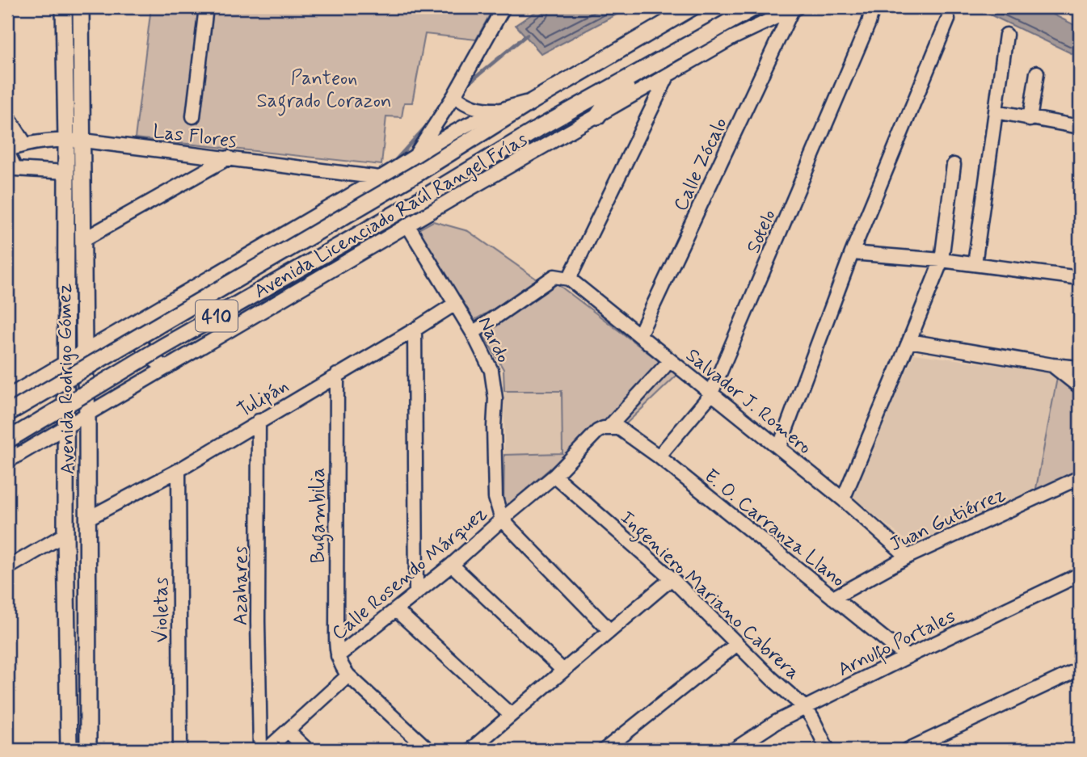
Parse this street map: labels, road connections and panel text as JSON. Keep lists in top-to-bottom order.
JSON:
{
  "streets": {
    "main road": ["410", "Avenida Rodrigo Gómez"],
    "street": [
      "Las Flores",
      "Calle Zócalo",
      "Avenida Licenciado Raúl Rangel Frías",
      "Sotelo",
      "Nardo",
      "Tulipán",
      "Salvador J. Romero",
      "Bugambilia",
      "Juan Gutiérrez",
      "E. O. Carranza Llano",
      "Calle Rosendo Márquez",
      "Azahares",
      "Ingeniero Mariano Cabrera",
      "Violetas",
      "Arnulfo Portales"
    ]
  },
  "crossings": [
    ["Las Flores", "Avenida Licenciado Raúl Rangel Frías"],
    ["Las Flores", "Avenida Rodrigo Gómez"],
    ["Calle Zócalo", "Avenida Licenciado Raúl Rangel Frías"],
    ["Calle Zócalo", "Salvador J. Romero"],
    ["Avenida Licenciado Raúl Rangel Frías", "410"],
    ["Avenida Licenciado Raúl Rangel Frías", "Nardo"],
    ["Avenida Licenciado Raúl Rangel Frías", "Avenida Rodrigo Gómez"],
    ["Sotelo", "Salvador J. Romero"],
    ["Sotelo", "E. O. Carranza Llano"],
    ["Nardo", "Tulipán"],
    ["Nardo", "Calle Rosendo Márquez"],
    ["Avenida Rodrigo Gómez", "Tulipán"],
    ["Tulipán", "Bugambilia"],
    ["Tulipán", "Azahares"],
    ["Tulipán", "Violetas"],
    ["Salvador J. Romero", "Juan Gutiérrez"],
    ["Bugambilia", "Calle Rosendo Márquez"],
    ["Juan Gutiérrez", "E. O. Carranza Llano"],
    ["E. O. Carranza Llano", "Calle Rosendo Márquez"],
    ["E. O. Carranza Llano", "Arnulfo Portales"],
    ["Calle Rosendo Márquez", "Ingeniero Mariano Cabrera"],
    ["Ingeniero Mariano Cabrera", "Arnulfo Portales"]
  ],
  "parks": ["Panteon Sagrado Corazon"]
}
